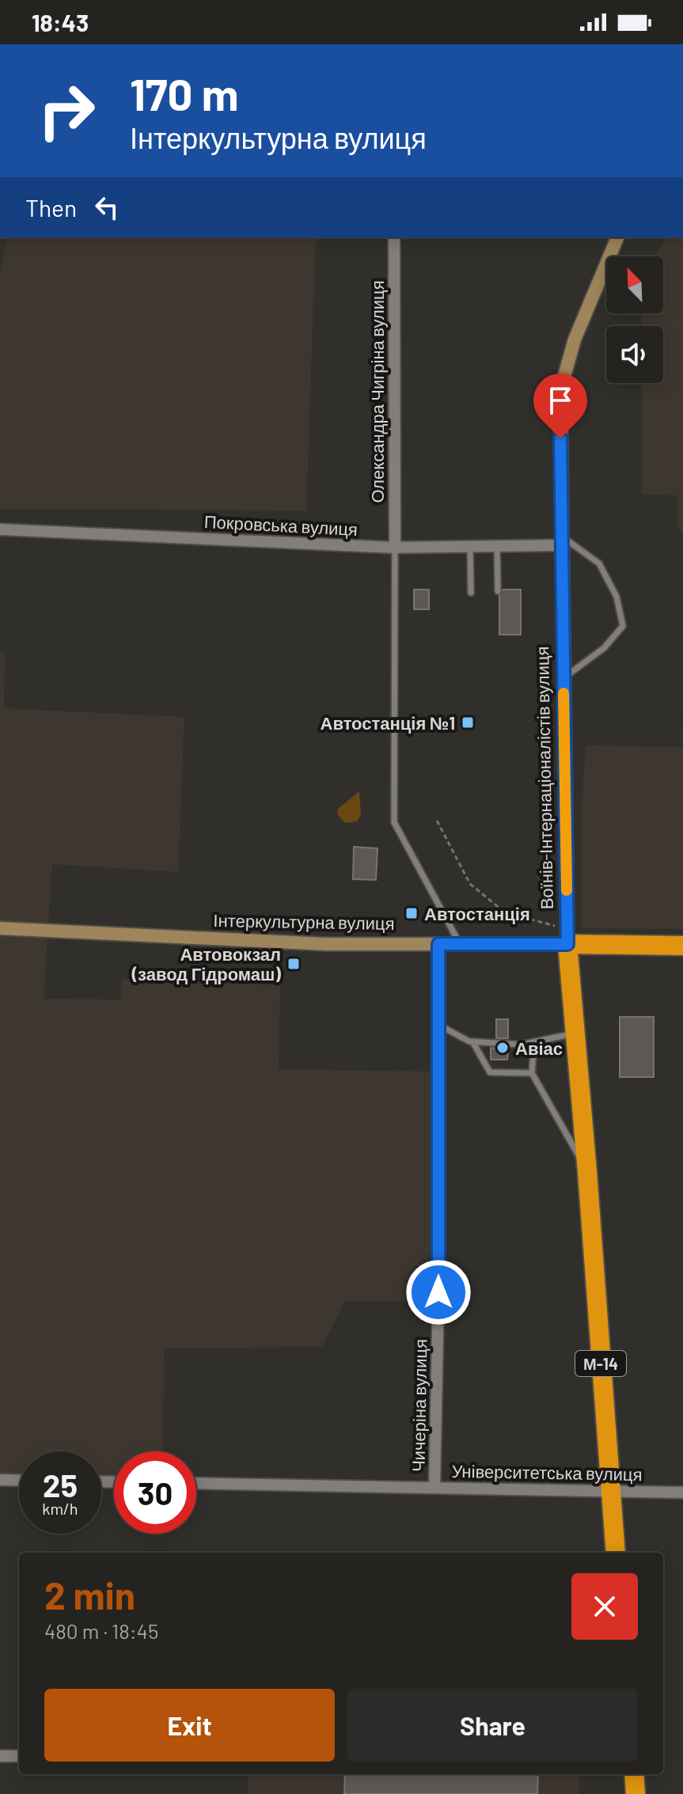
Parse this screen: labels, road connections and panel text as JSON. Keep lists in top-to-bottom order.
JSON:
{
  "streets": {
    "highway": ["Воїнів-Інтернаціоналістів вулиця", "Інтеркультурна вулиця", "М-14"],
    "street": [
      "Олександра Чигріна вулиця",
      "Покровська вулиця",
      "Чичеріна вулиця",
      "Університетська вулиця"
    ]
  },
  "crossings": [
    ["Олександра Чигріна вулиця", "Покровська вулиця"],
    ["Покровська вулиця", "Воїнів-Інтернаціоналістів вулиця"],
    ["Воїнів-Інтернаціоналістів вулиця", "Інтеркультурна вулиця"],
    ["Воїнів-Інтернаціоналістів вулиця", "Університетська вулиця"],
    ["Інтеркультурна вулиця", "Чичеріна вулиця"],
    ["Чичеріна вулиця", "Університетська вулиця"]
  ],
  "places": {
    "transit": ["Автостанція №1", "Автостанція", "Автовокзал (завод Гідромаш)"],
    "other": ["Авіас"]
  },
  "north": "top left",
  "page": {
    "status": "18:43",
    "turn": ["170 m", "Інтеркультурна вулиця"],
    "then": "Then",
    "speed": "25 km/h",
    "limit": "30",
    "heading": ["2 min", "480 m · 18:45"],
    "buttons": ["Exit", "Share"]
  }
}
